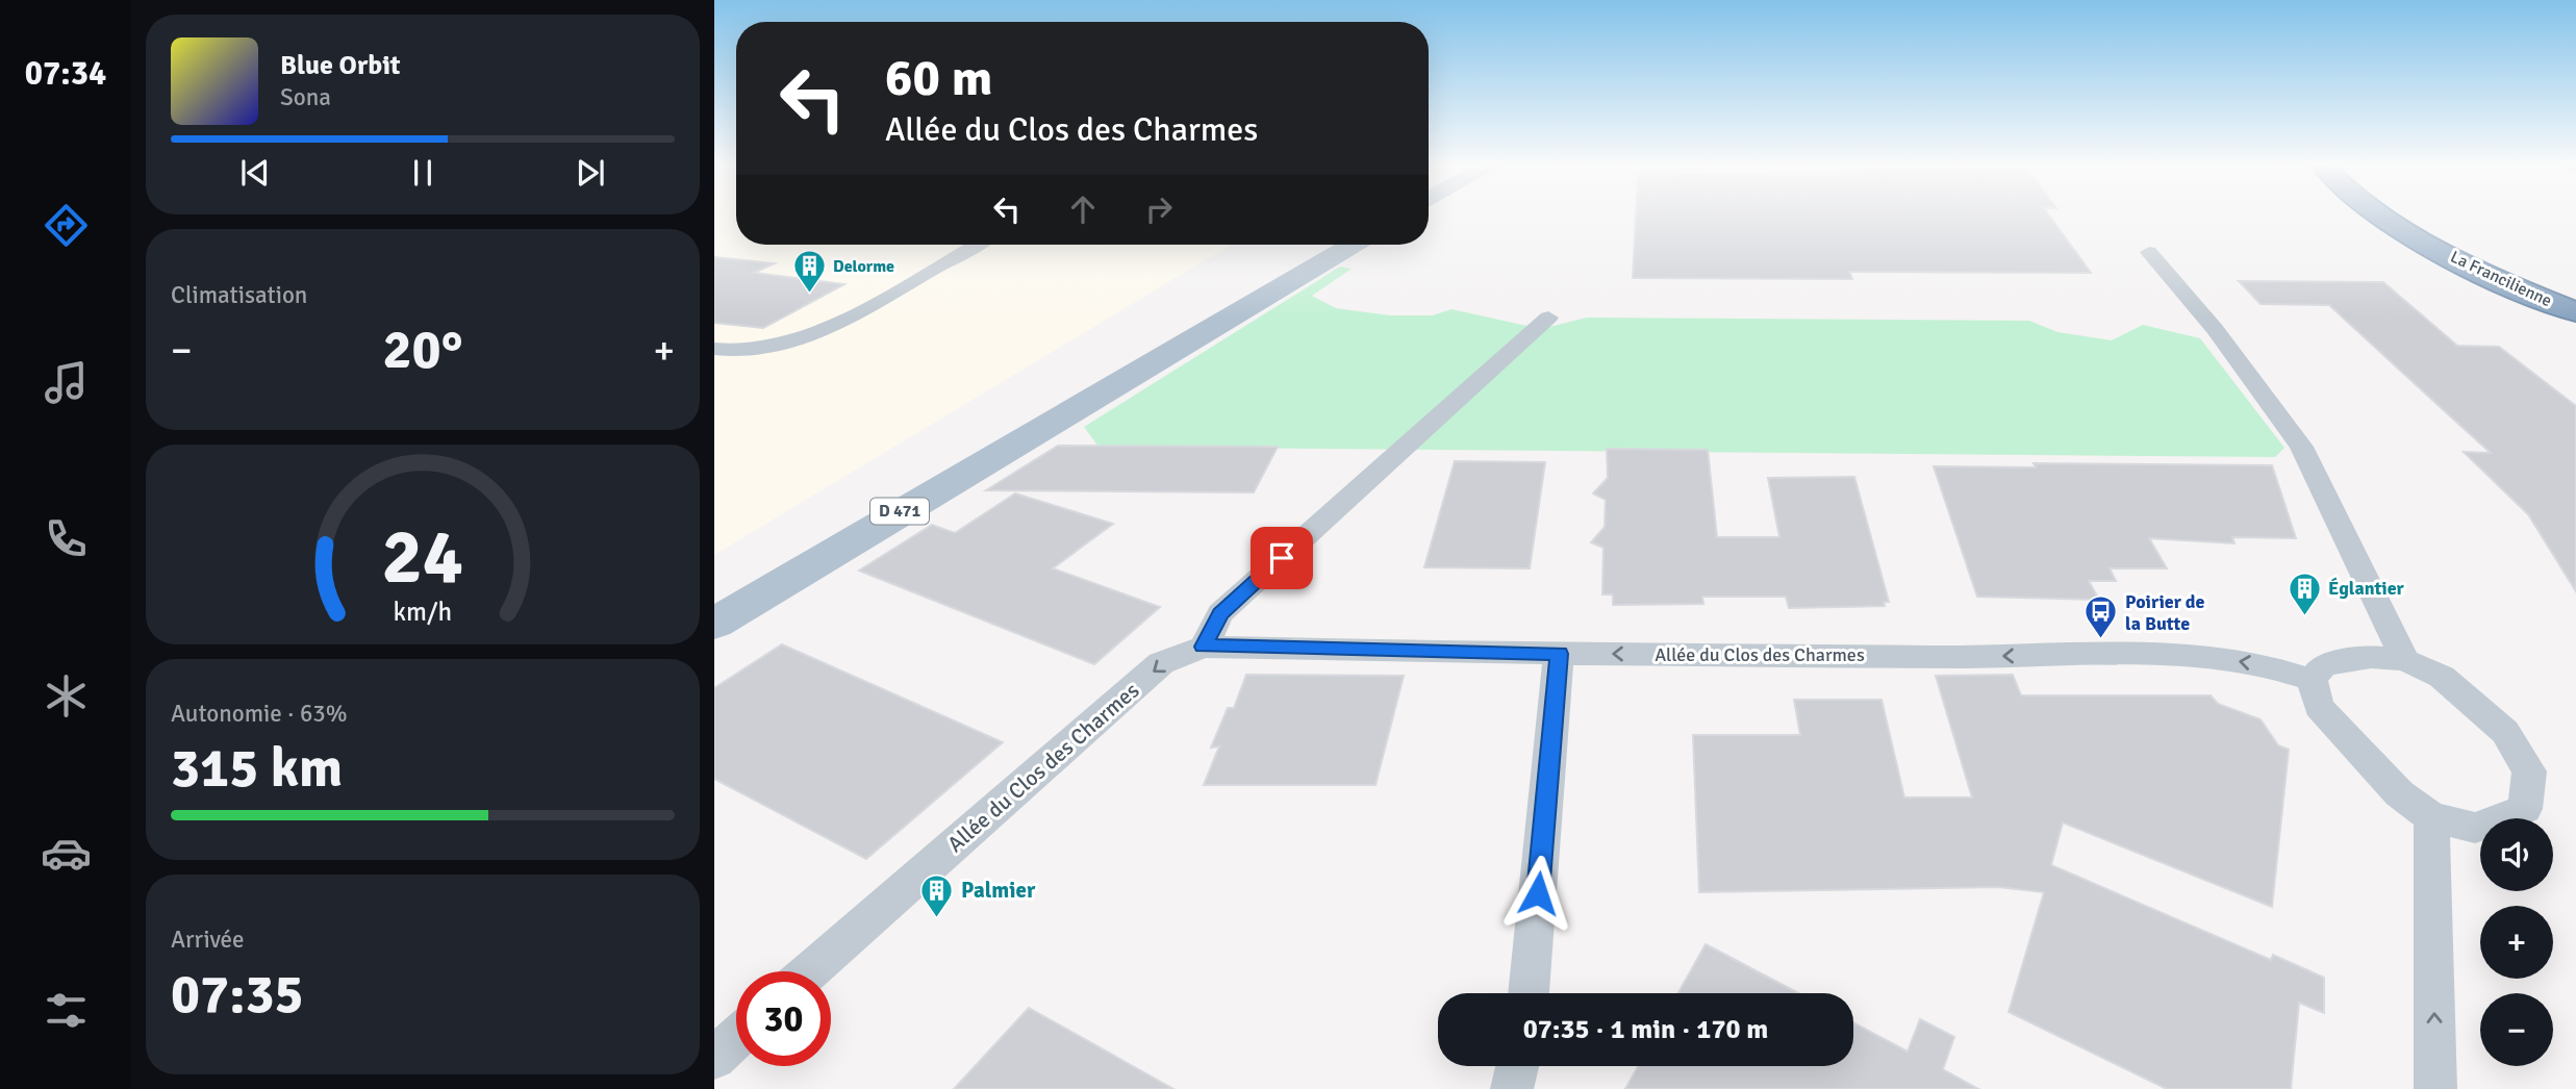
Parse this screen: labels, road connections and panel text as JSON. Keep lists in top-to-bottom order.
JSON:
{
  "streets": {
    "highway": ["La Francilienne"],
    "main road": ["D 471"],
    "street": ["Allée du Clos des Charmes"]
  },
  "one_way": ["Allée du Clos des Charmes"],
  "places": {
    "building": ["Delorme", "Églantier", "Palmier"],
    "bus stop": ["Poirier de la Butte"]
  },
  "page": {
    "tabs": "07:34",
    "turn": ["60 m", "Allée du Clos des Charmes"],
    "song": ["Blue Orbit", "Sona"],
    "tile": [
      "Climatisation",
      ["Autonomie · 63%", "315 km"],
      ["Arrivée", "07:35"]
    ],
    "heat": ["−", "20°", "+"],
    "map_buttons": ["+", "−"],
    "limit": "30",
    "trip": "07:35 · 1 min · 170 m",
    "gauge": ["24", "km/h"]
  }
}
